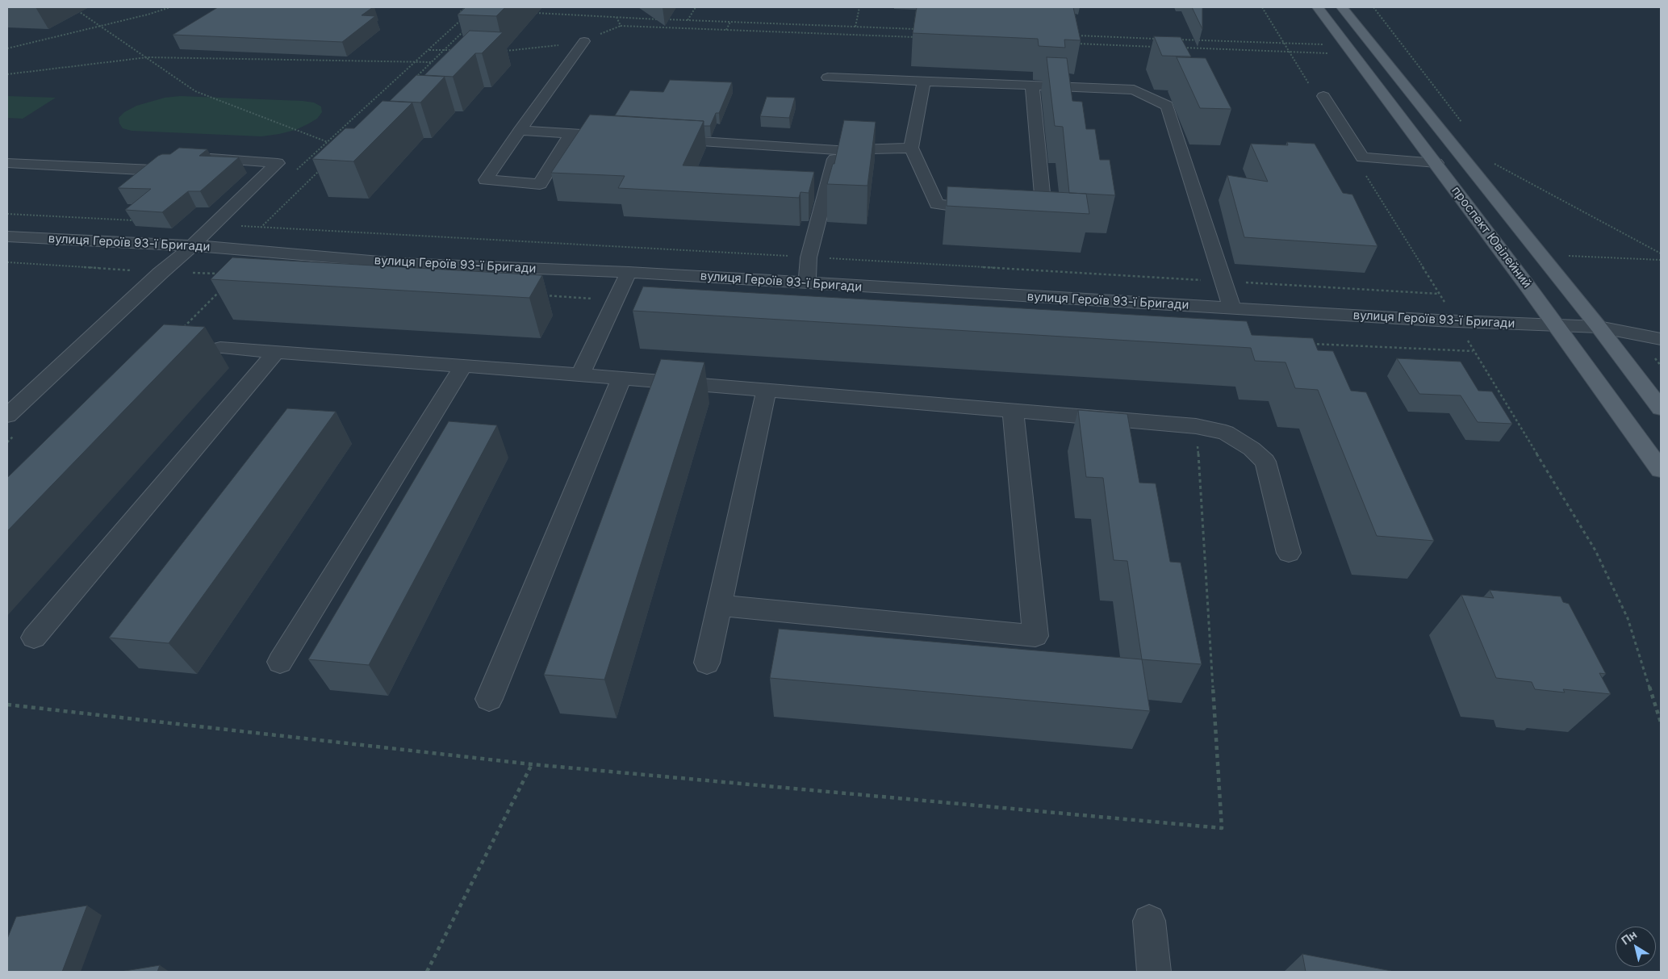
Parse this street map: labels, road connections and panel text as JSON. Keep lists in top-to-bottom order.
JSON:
{
  "streets": {
    "main road": ["проспект Ювілейний"],
    "street": ["вулиця Героїв 93-ї Бригади"]
  },
  "crossings": [
    ["проспект Ювілейний", "вулиця Героїв 93-ї Бригади"]
  ],
  "north": "top left"
}
